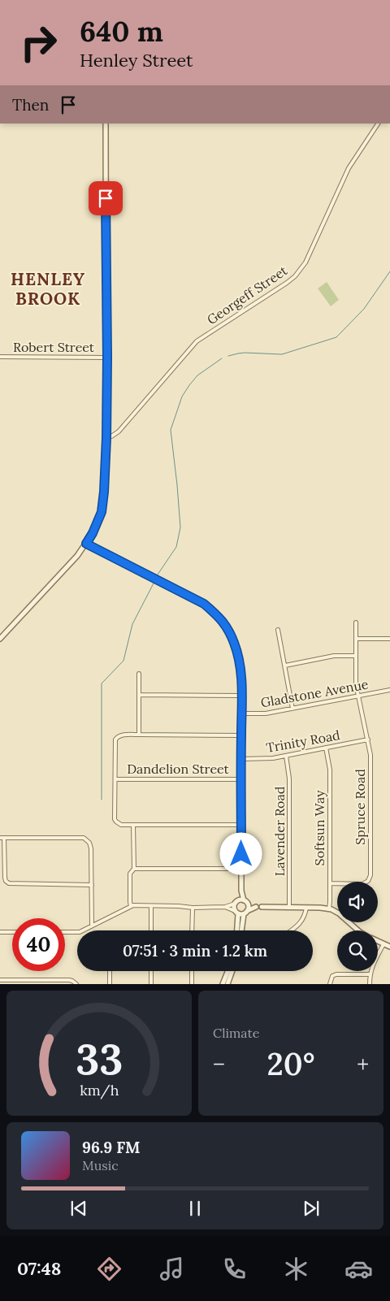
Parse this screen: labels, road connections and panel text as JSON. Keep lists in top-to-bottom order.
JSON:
{
  "streets": {
    "street": [
      "Georgeff Street",
      "Robert Street",
      "Gladstone Avenue",
      "Trinity Road",
      "Dandelion Street",
      "Spruce Road",
      "Softsun Way",
      "Lavender Road"
    ]
  },
  "crossings": [
    ["Gladstone Avenue", "Spruce Road"],
    ["Trinity Road", "Spruce Road"],
    ["Trinity Road", "Softsun Way"],
    ["Trinity Road", "Lavender Road"],
    ["Spruce Road", "Softsun Way"]
  ],
  "districts": ["HENLEY BROOK"],
  "page": {
    "turn": ["640 m", "Henley Street"],
    "then": "Then",
    "limit": "40",
    "trip": "07:51 · 3 min · 1.2 km",
    "tile": "Climate",
    "heat": ["−", "20°", "+"],
    "song": ["96.9 FM", "Music"],
    "tabs": "07:48",
    "gauge": ["33", "km/h"]
  }
}
